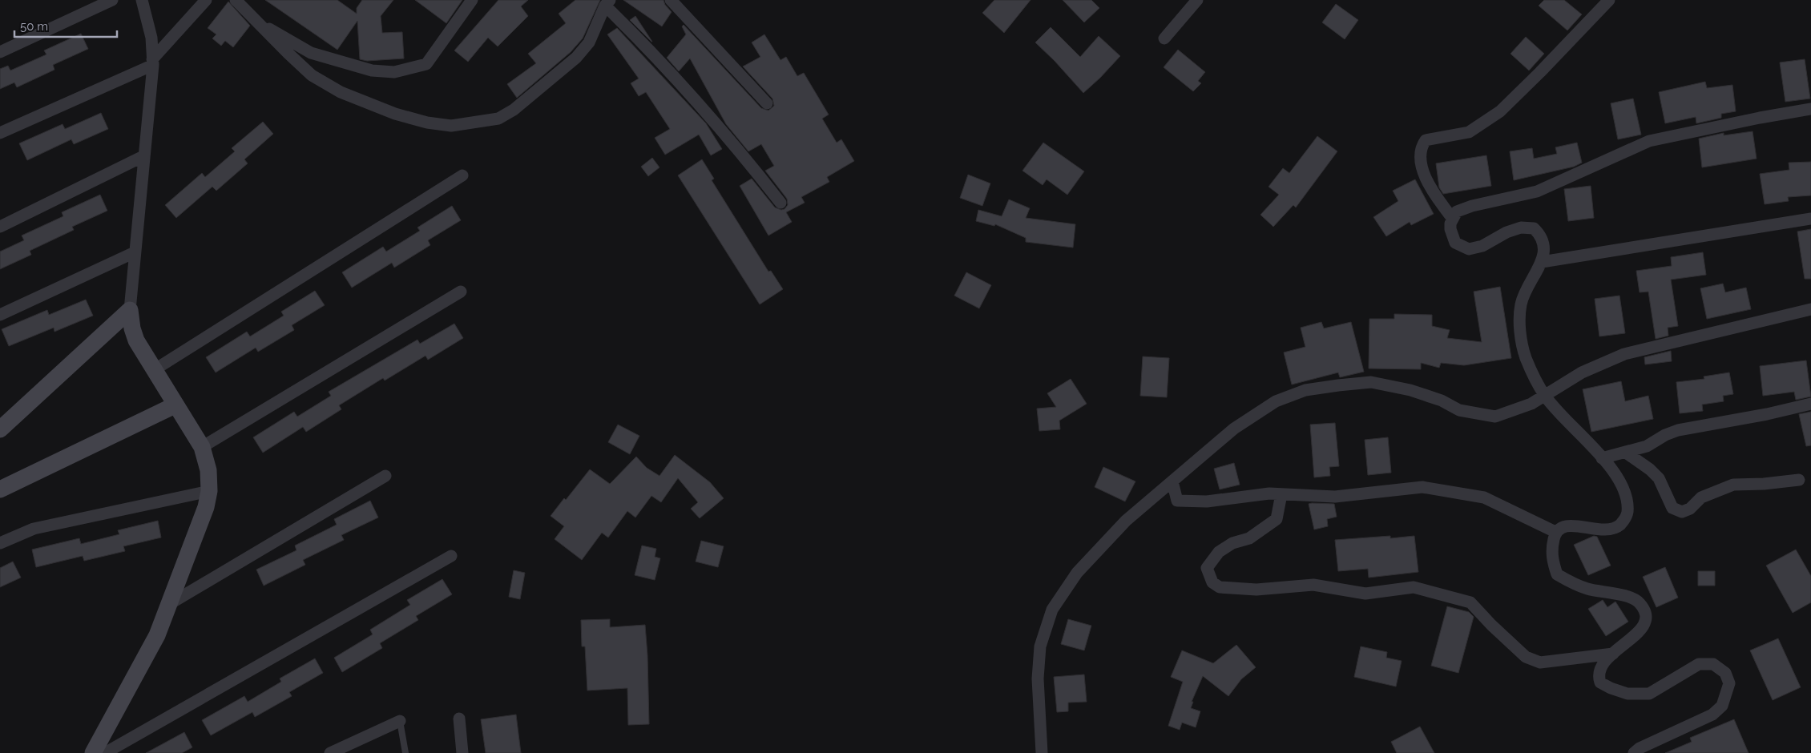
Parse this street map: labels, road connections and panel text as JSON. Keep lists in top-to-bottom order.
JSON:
{
  "scale_bar": "50 m"
}
